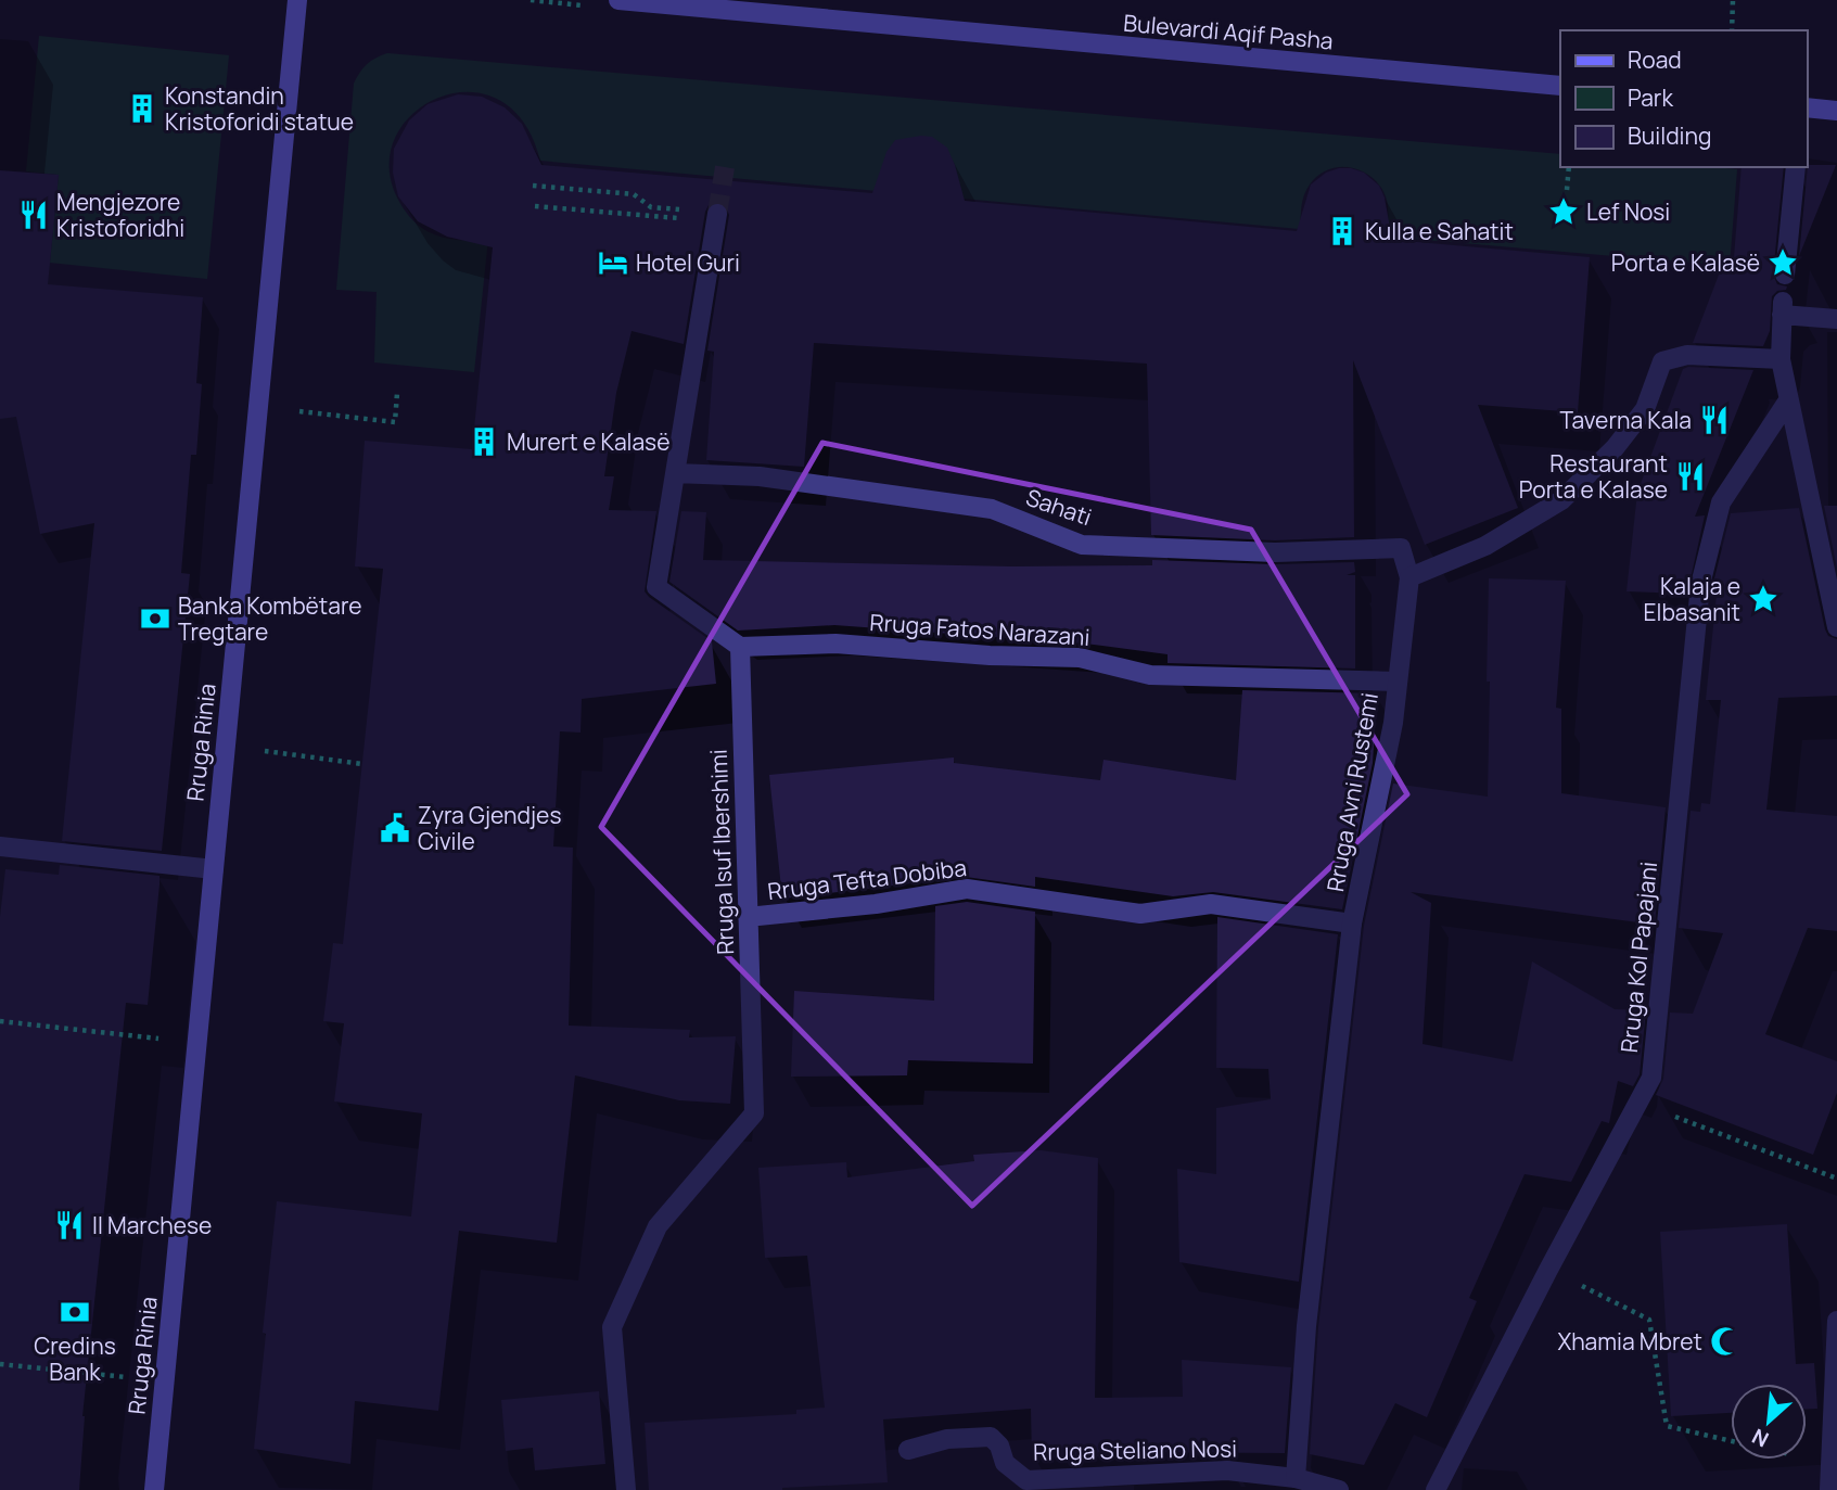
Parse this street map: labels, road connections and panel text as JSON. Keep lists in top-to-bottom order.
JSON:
{
  "streets": {
    "main road": ["Bulevardi Aqif Pasha", "Rruga Rinia"],
    "street": [
      "Sahati",
      "Rruga Fatos Narazani",
      "Rruga Avni Rustemi",
      "Rruga Isuf Ibershimi",
      "Rruga Tefta Dobiba",
      "Rruga Kol Papajani",
      "Rruga Steliano Nosi"
    ]
  },
  "crossings": [
    ["Sahati", "Rruga Avni Rustemi"],
    ["Rruga Fatos Narazani", "Rruga Avni Rustemi"],
    ["Rruga Fatos Narazani", "Rruga Isuf Ibershimi"],
    ["Rruga Avni Rustemi", "Rruga Tefta Dobiba"],
    ["Rruga Avni Rustemi", "Rruga Steliano Nosi"],
    ["Rruga Isuf Ibershimi", "Rruga Tefta Dobiba"]
  ],
  "places": {
    "building": ["Konstandin Kristoforidi statue", "Kulla e Sahatit", "Murert e Kalasë"],
    "place": ["Lef Nosi", "Porta e Kalasë", "Kalaja e Elbasanit"],
    "restaurant": [
      "Mengjezore Kristoforidhi",
      "Taverna Kala",
      "Restaurant Porta e Kalase",
      "Il Marchese"
    ],
    "hotel": ["Hotel Guri"],
    "bank": ["Banka Kombëtare Tregtare", "Credins Bank"],
    "public building": ["Zyra Gjendjes Civile"],
    "mosque": ["Xhamia Mbret"]
  },
  "legend": ["Road", "Park", "Building"],
  "north": "bottom left"
}
